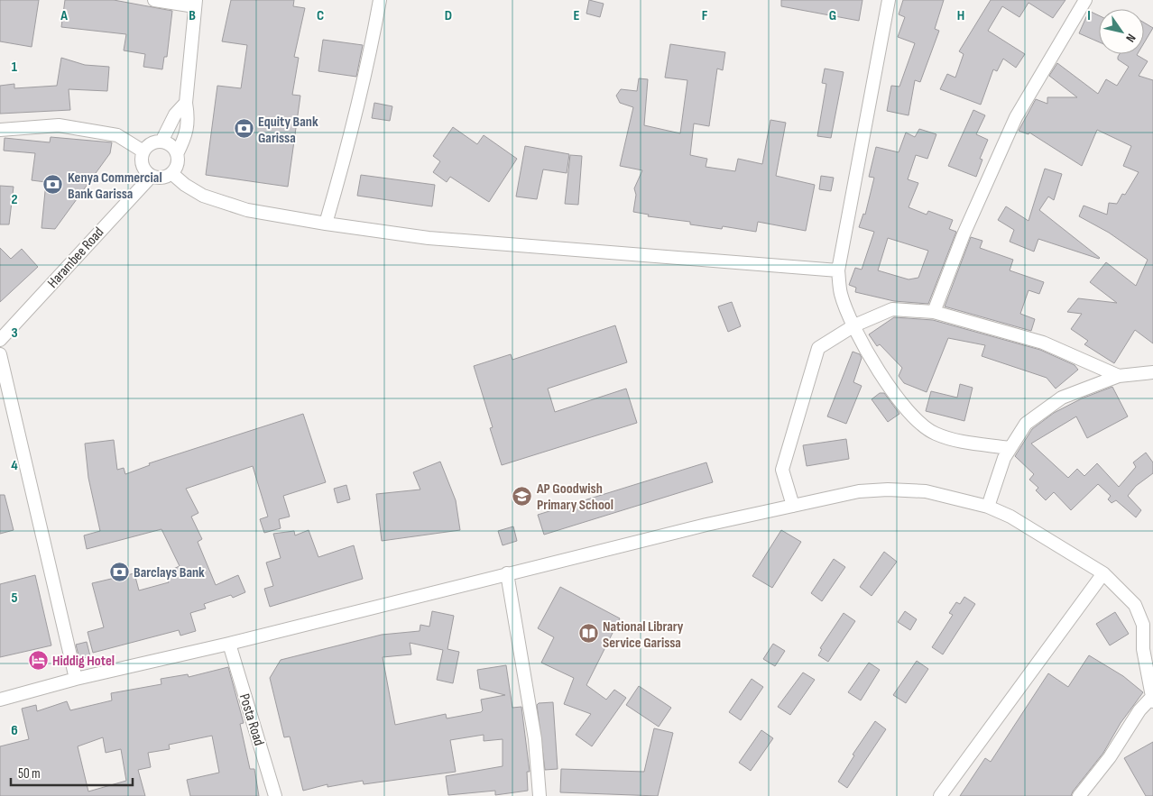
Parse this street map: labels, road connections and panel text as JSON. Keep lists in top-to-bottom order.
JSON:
{
  "streets": {
    "street": ["Harambee Road", "Posta Road"]
  },
  "places": {
    "bank": ["Equity Bank Garissa", "Kenya Commercial Bank Garissa", "Barclays Bank"],
    "school or university": ["AP Goodwish Primary School"],
    "library": ["National Library Service Garissa"],
    "hotel": ["Hiddig Hotel"]
  },
  "scale_bar": "50 m",
  "north": "bottom right",
  "grid": {
    "columns": [
      "A",
      "B",
      "C",
      "D",
      "E",
      "F",
      "G",
      "H",
      "I"
    ],
    "rows": [
      "1",
      "2",
      "3",
      "4",
      "5",
      "6"
    ]
  }
}
